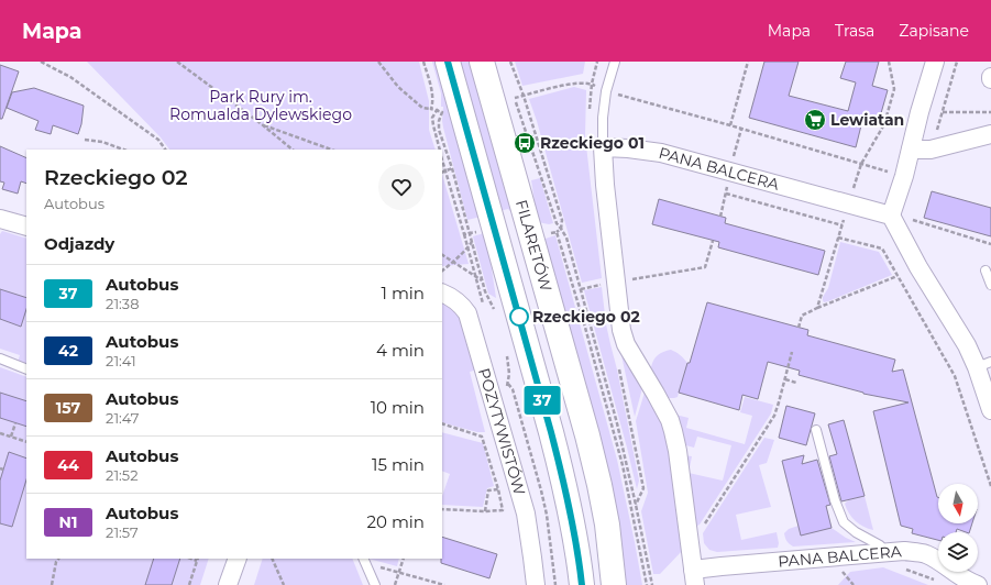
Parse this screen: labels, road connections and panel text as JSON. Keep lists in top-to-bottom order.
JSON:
{
  "streets": {
    "main road": ["FILARETÓW"],
    "street": ["PANA BALCERA", "POZYTYWISTÓW"]
  },
  "parks": ["Park Rury im. Romualda Dylewskiego"],
  "places": {
    "supermarket": ["Lewiatan"],
    "bus stop": ["Rzeckiego 01"],
    "other": ["Rzeckiego 02"]
  },
  "lines": ["bus line 37"],
  "north": "bottom",
  "page": {
    "header": "Mapa",
    "nav": ["Mapa", "Trasa", "Zapisane"],
    "on_map": "37",
    "heading": [
      ["Rzeckiego 02", "Autobus"],
      "Odjazdy"
    ],
    "list": [
      {
        "mark": "37",
        "name": "Autobus",
        "note": "21:38",
        "value": "1 min"
      },
      {
        "mark": "42",
        "name": "Autobus",
        "note": "21:41",
        "value": "4 min"
      },
      {
        "mark": "157",
        "name": "Autobus",
        "note": "21:47",
        "value": "10 min"
      },
      {
        "mark": "44",
        "name": "Autobus",
        "note": "21:52",
        "value": "15 min"
      },
      {
        "mark": "N1",
        "name": "Autobus",
        "note": "21:57",
        "value": "20 min"
      }
    ]
  }
}
